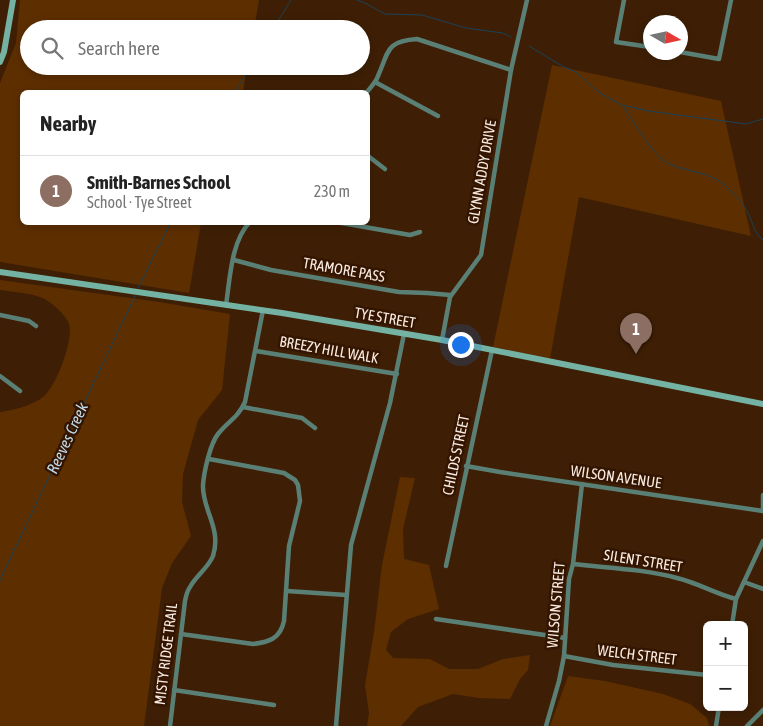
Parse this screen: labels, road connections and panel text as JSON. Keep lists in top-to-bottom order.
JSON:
{
  "streets": {
    "street": [
      "GLYNN ADDY DRIVE",
      "TRAMORE PASS",
      "TYE STREET",
      "BREEZY HILL WALK",
      "CHILDS STREET",
      "WILSON AVENUE",
      "SILENT STREET",
      "WILSON STREET",
      "MISTY RIDGE TRAIL",
      "WELCH STREET"
    ]
  },
  "crossings": [
    ["GLYNN ADDY DRIVE", "TRAMORE PASS"],
    ["GLYNN ADDY DRIVE", "TYE STREET"],
    ["TYE STREET", "CHILDS STREET"],
    ["TYE STREET", "MISTY RIDGE TRAIL"],
    ["BREEZY HILL WALK", "MISTY RIDGE TRAIL"],
    ["CHILDS STREET", "WILSON AVENUE"],
    ["WILSON AVENUE", "WILSON STREET"],
    ["SILENT STREET", "WILSON STREET"],
    ["WILSON STREET", "WELCH STREET"]
  ],
  "water": ["Reeves Creek"],
  "north": "right",
  "page": {
    "search": "Search here",
    "heading": "Nearby",
    "list": [
      {
        "mark": "1",
        "name": "Smith-Barnes School",
        "note": "School · Tye Street",
        "value": "230 m"
      }
    ],
    "pins": "1",
    "map_buttons": ["+", "−"]
  }
}
